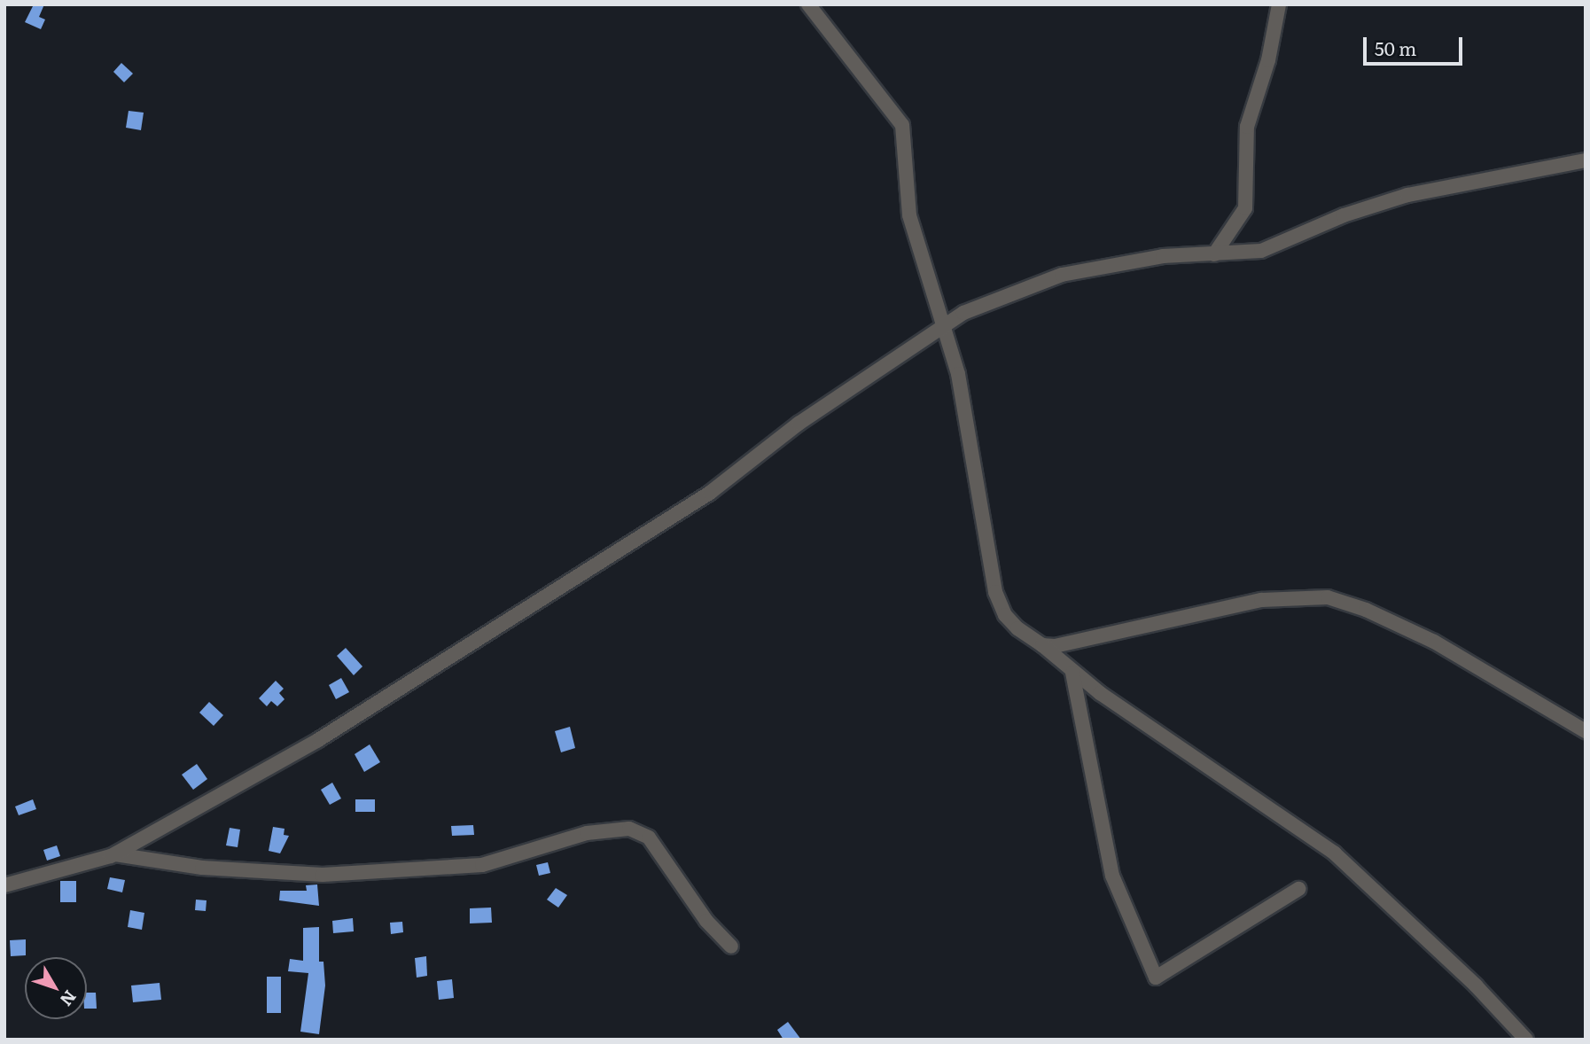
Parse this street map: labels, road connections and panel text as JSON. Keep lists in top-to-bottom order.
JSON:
{
  "scale_bar": "50 m",
  "north": "bottom right"
}
